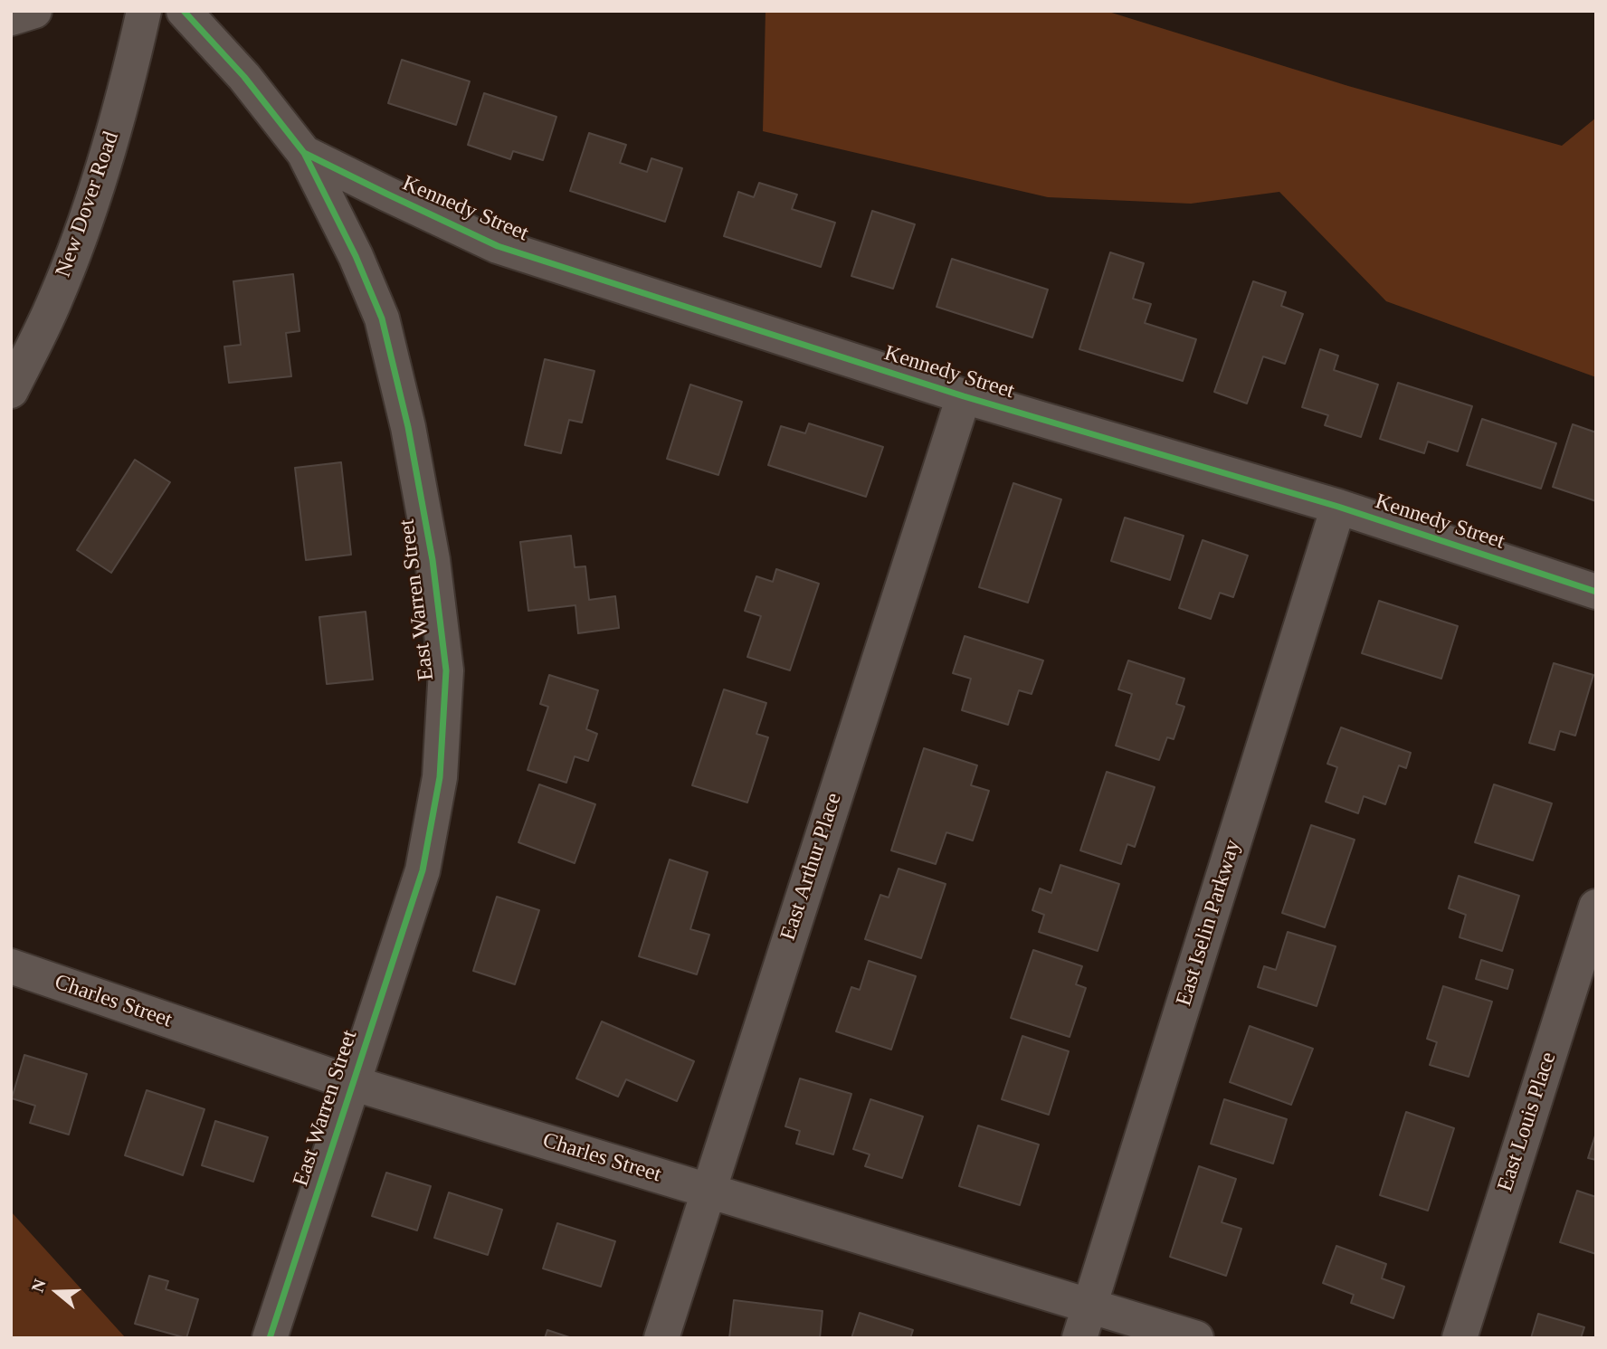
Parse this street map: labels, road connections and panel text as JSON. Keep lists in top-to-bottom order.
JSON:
{
  "streets": {
    "street": [
      "New Dover Road",
      "Kennedy Street",
      "East Warren Street",
      "East Arthur Place",
      "East Iselin Parkway",
      "Charles Street",
      "East Louis Place"
    ]
  },
  "crossings": [
    ["Kennedy Street", "East Warren Street"],
    ["Kennedy Street", "East Arthur Place"],
    ["Kennedy Street", "East Iselin Parkway"],
    ["East Warren Street", "Charles Street"],
    ["East Arthur Place", "Charles Street"],
    ["East Iselin Parkway", "Charles Street"]
  ],
  "north": "left"
}
